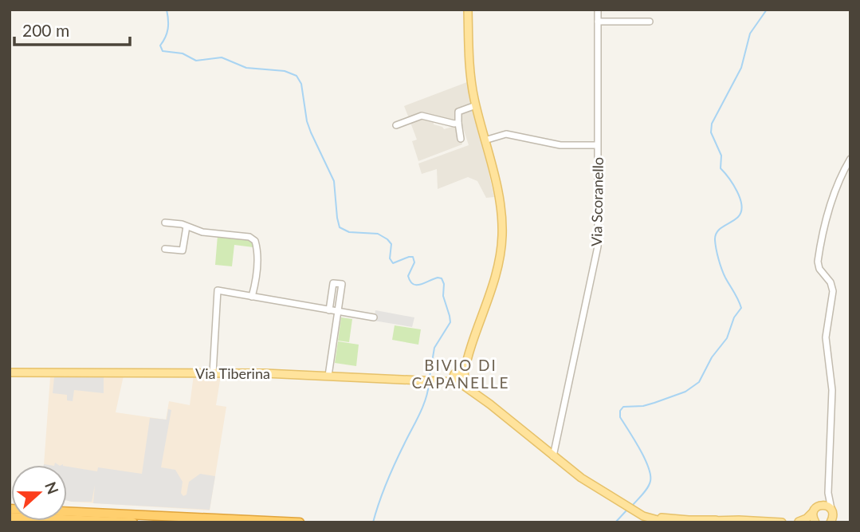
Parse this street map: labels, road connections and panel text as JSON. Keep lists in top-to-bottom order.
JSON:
{
  "streets": {
    "main road": ["Via Tiberina"],
    "street": ["Via Scoranello"]
  },
  "crossings": [
    ["Via Scoranello", "Via Tiberina"]
  ],
  "districts": ["BIVIO DI CAPANELLE"],
  "scale_bar": "200 m",
  "north": "right"
}
